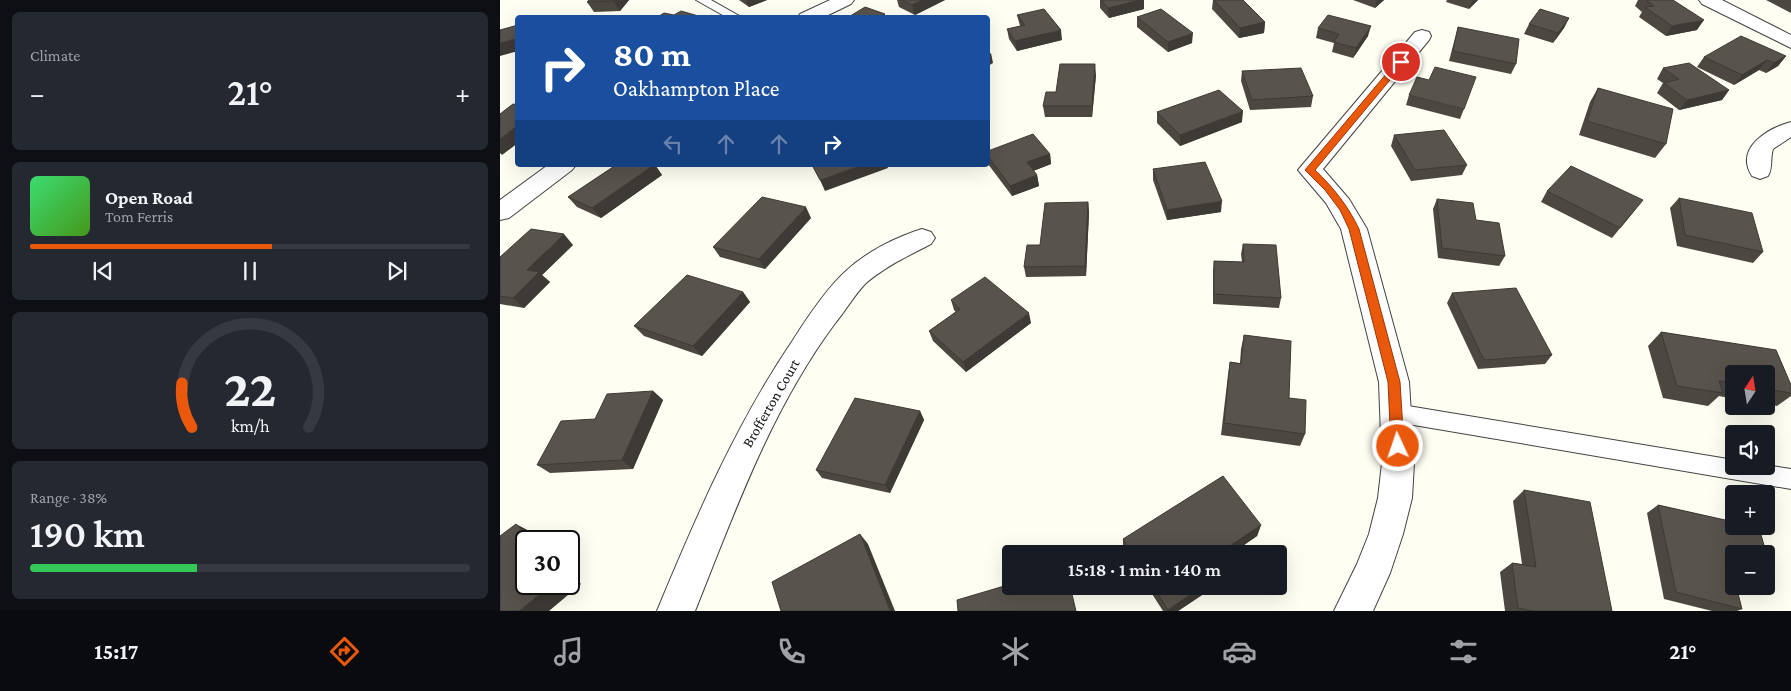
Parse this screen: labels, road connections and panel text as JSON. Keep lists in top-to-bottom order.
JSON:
{
  "streets": {
    "street": ["Brofferton Court"]
  },
  "north": "top",
  "page": {
    "tile": [
      "Climate",
      ["Range · 38%", "190 km"]
    ],
    "turn": ["80 m", "Oakhampton Place"],
    "heat": ["−", "21°", "+"],
    "song": ["Open Road", "Tom Ferris"],
    "map_buttons": ["+", "−"],
    "limit": "30",
    "trip": "15:18 · 1 min · 140 m",
    "tabs": ["15:17", "21°"],
    "gauge": ["22", "km/h"]
  }
}
